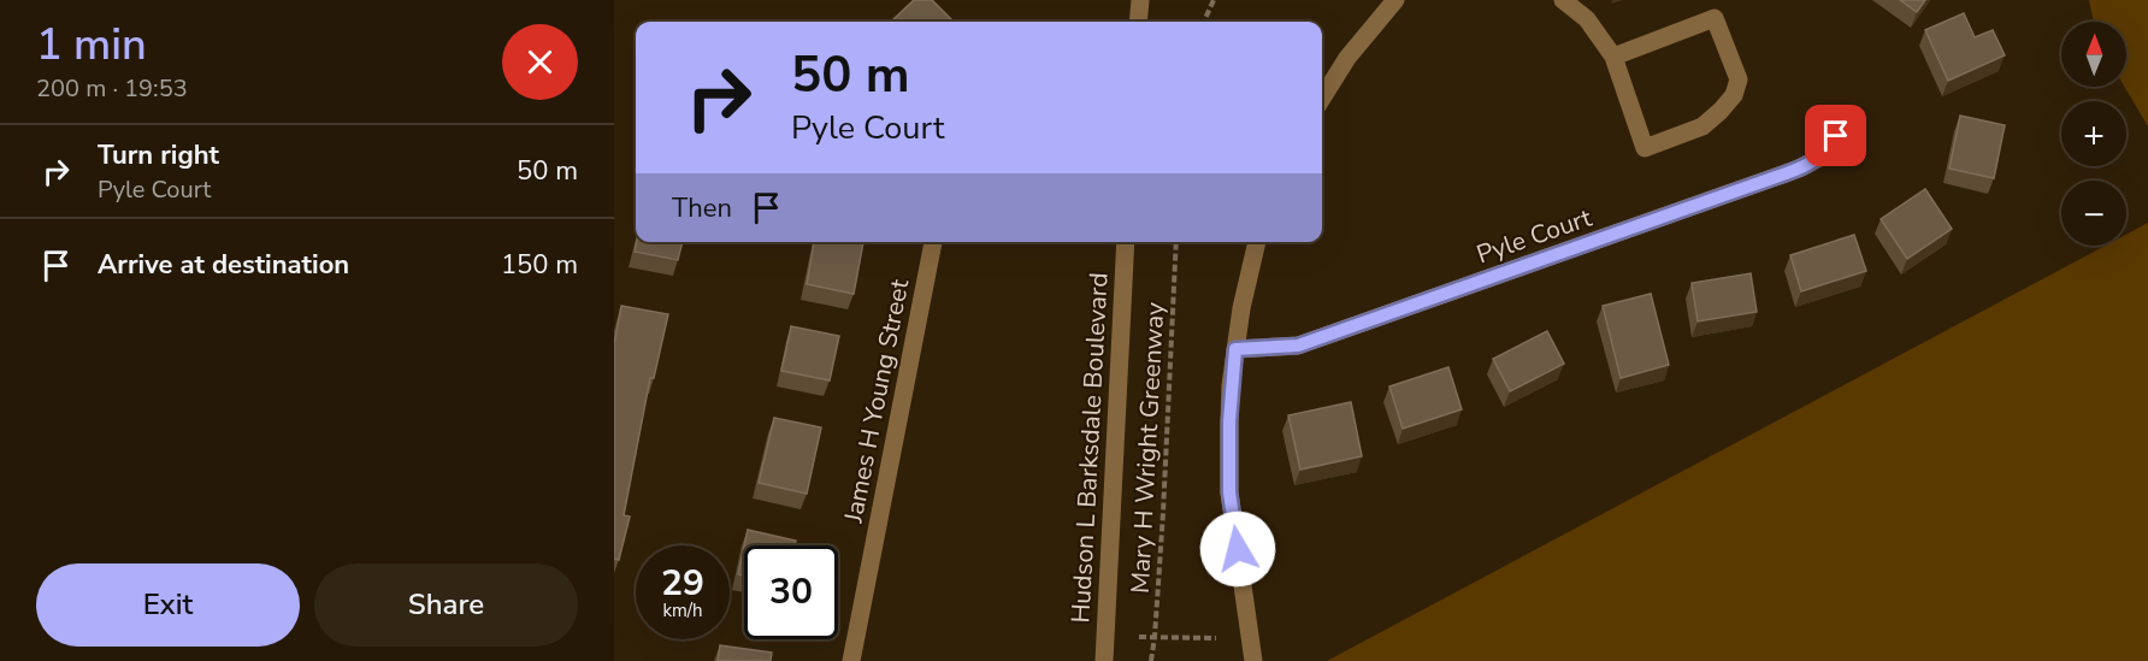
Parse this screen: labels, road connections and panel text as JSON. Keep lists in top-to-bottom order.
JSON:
{
  "streets": {
    "street": ["Pyle Court", "James H Young Street", "Hudson L Barksdale Boulevard"],
    "path": ["Mary H Wright Greenway"]
  },
  "north": "top",
  "page": {
    "heading": ["1 min", "200 m · 19:53"],
    "map_buttons": ["+", "−"],
    "turn": ["50 m", "Pyle Court"],
    "list": [
      {
        "name": "Turn right",
        "note": "Pyle Court",
        "value": "50 m"
      },
      {
        "name": "Arrive at destination",
        "value": "150 m"
      }
    ],
    "then": "Then",
    "speed": "29 km/h",
    "limit": "30",
    "buttons": ["Exit", "Share"]
  }
}
